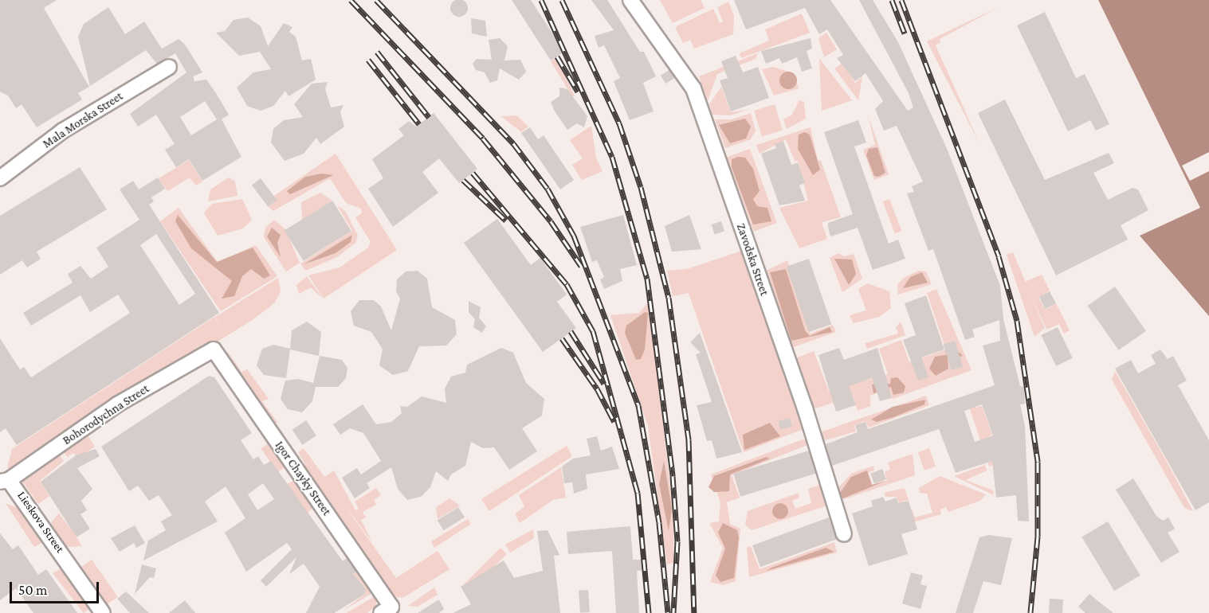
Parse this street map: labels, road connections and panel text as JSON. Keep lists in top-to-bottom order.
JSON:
{
  "streets": {
    "street": [
      "Mala Morska Street",
      "Zavodska Street",
      "Bohorodychna Street",
      "Igor Chayky Street",
      "Lieskova Street"
    ]
  },
  "crossings": [
    ["Bohorodychna Street", "Igor Chayky Street"],
    ["Bohorodychna Street", "Lieskova Street"]
  ],
  "scale_bar": "50 m"
}
